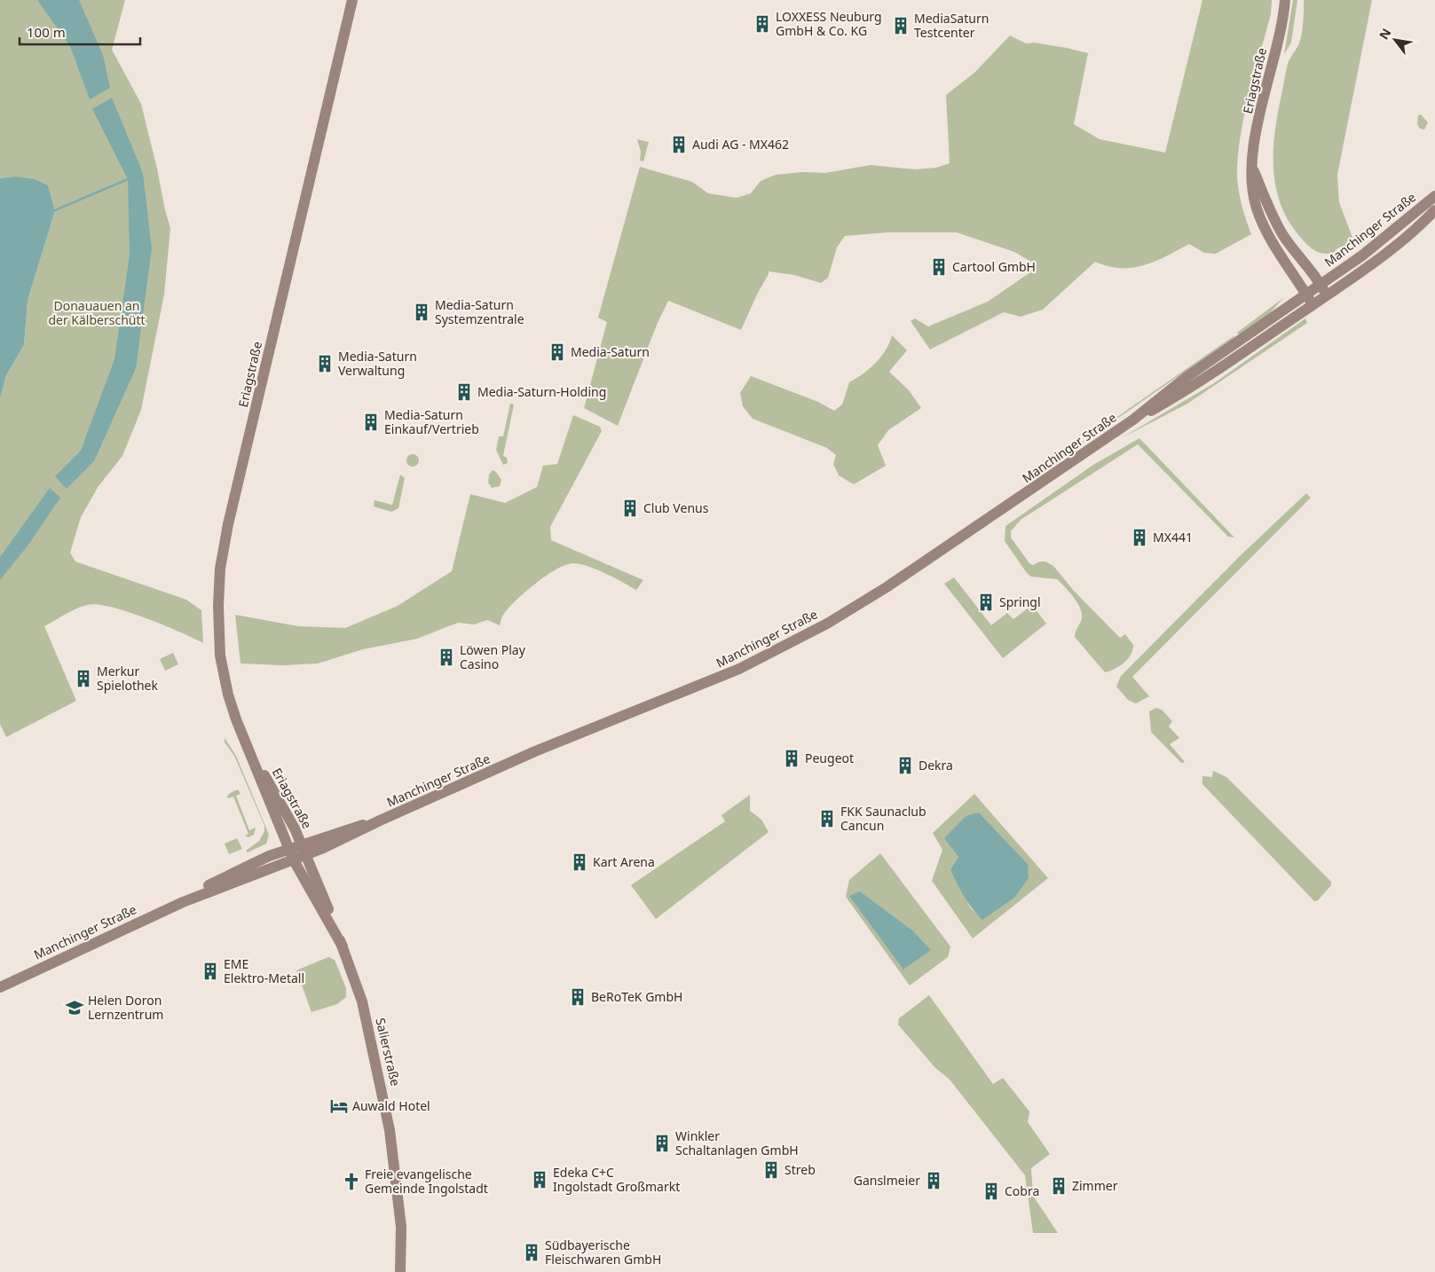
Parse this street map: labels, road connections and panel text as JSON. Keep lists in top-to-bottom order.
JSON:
{
  "streets": {
    "main road": ["Eriagstraße", "Manchinger Straße", "Salierstraße"]
  },
  "crossings": [
    ["Eriagstraße", "Manchinger Straße"],
    ["Eriagstraße", "Salierstraße"],
    ["Manchinger Straße", "Salierstraße"]
  ],
  "parks": ["Donauauen an der Kälberschütt"],
  "places": {
    "building": [
      "LOXXESS Neuburg GmbH & Co. KG",
      "MediaSaturn Testcenter",
      "Audi AG - MX462",
      "Cartool GmbH",
      "Media-Saturn Systemzentrale",
      "Media-Saturn",
      "Media-Saturn Verwaltung",
      "Media-Saturn-Holding",
      "Media-Saturn Einkauf/Vertrieb",
      "Club Venus",
      "MX441",
      "Springl",
      "Löwen Play Casino",
      "Merkur Spielothek",
      "Peugeot",
      "Dekra",
      "FKK Saunaclub Cancun",
      "Kart Arena",
      "EME Elektro-Metall",
      "BeRoTeK GmbH",
      "Winkler Schaltanlagen GmbH",
      "Streb",
      "Edeka C+C Ingolstadt Großmarkt",
      "Ganslmeier",
      "Zimmer",
      "Cobra",
      "Südbayerische Fleischwaren GmbH"
    ],
    "school or university": ["Helen Doron Lernzentrum"],
    "hotel": ["Auwald Hotel"],
    "church": ["Freie evangelische Gemeinde Ingolstadt"]
  },
  "scale_bar": "100 m",
  "north": "top left"
}
